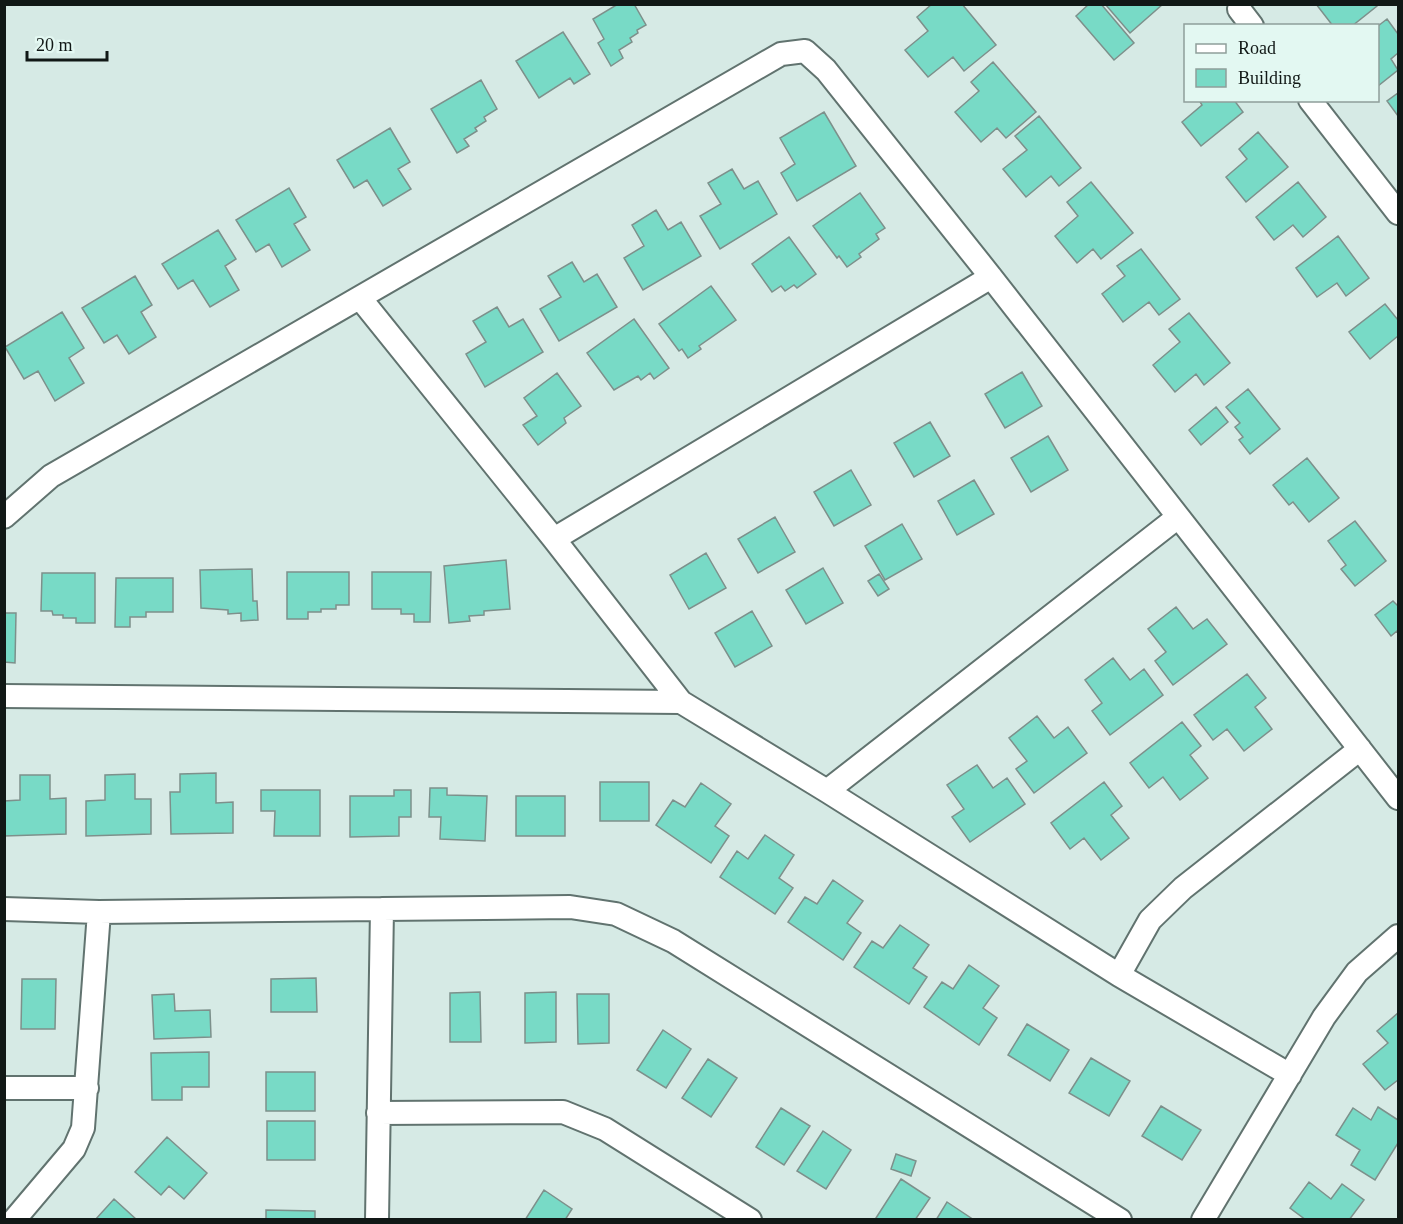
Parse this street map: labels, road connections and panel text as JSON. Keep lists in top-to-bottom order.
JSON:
{
  "legend": ["Road", "Building"],
  "scale_bar": "20 m"
}
